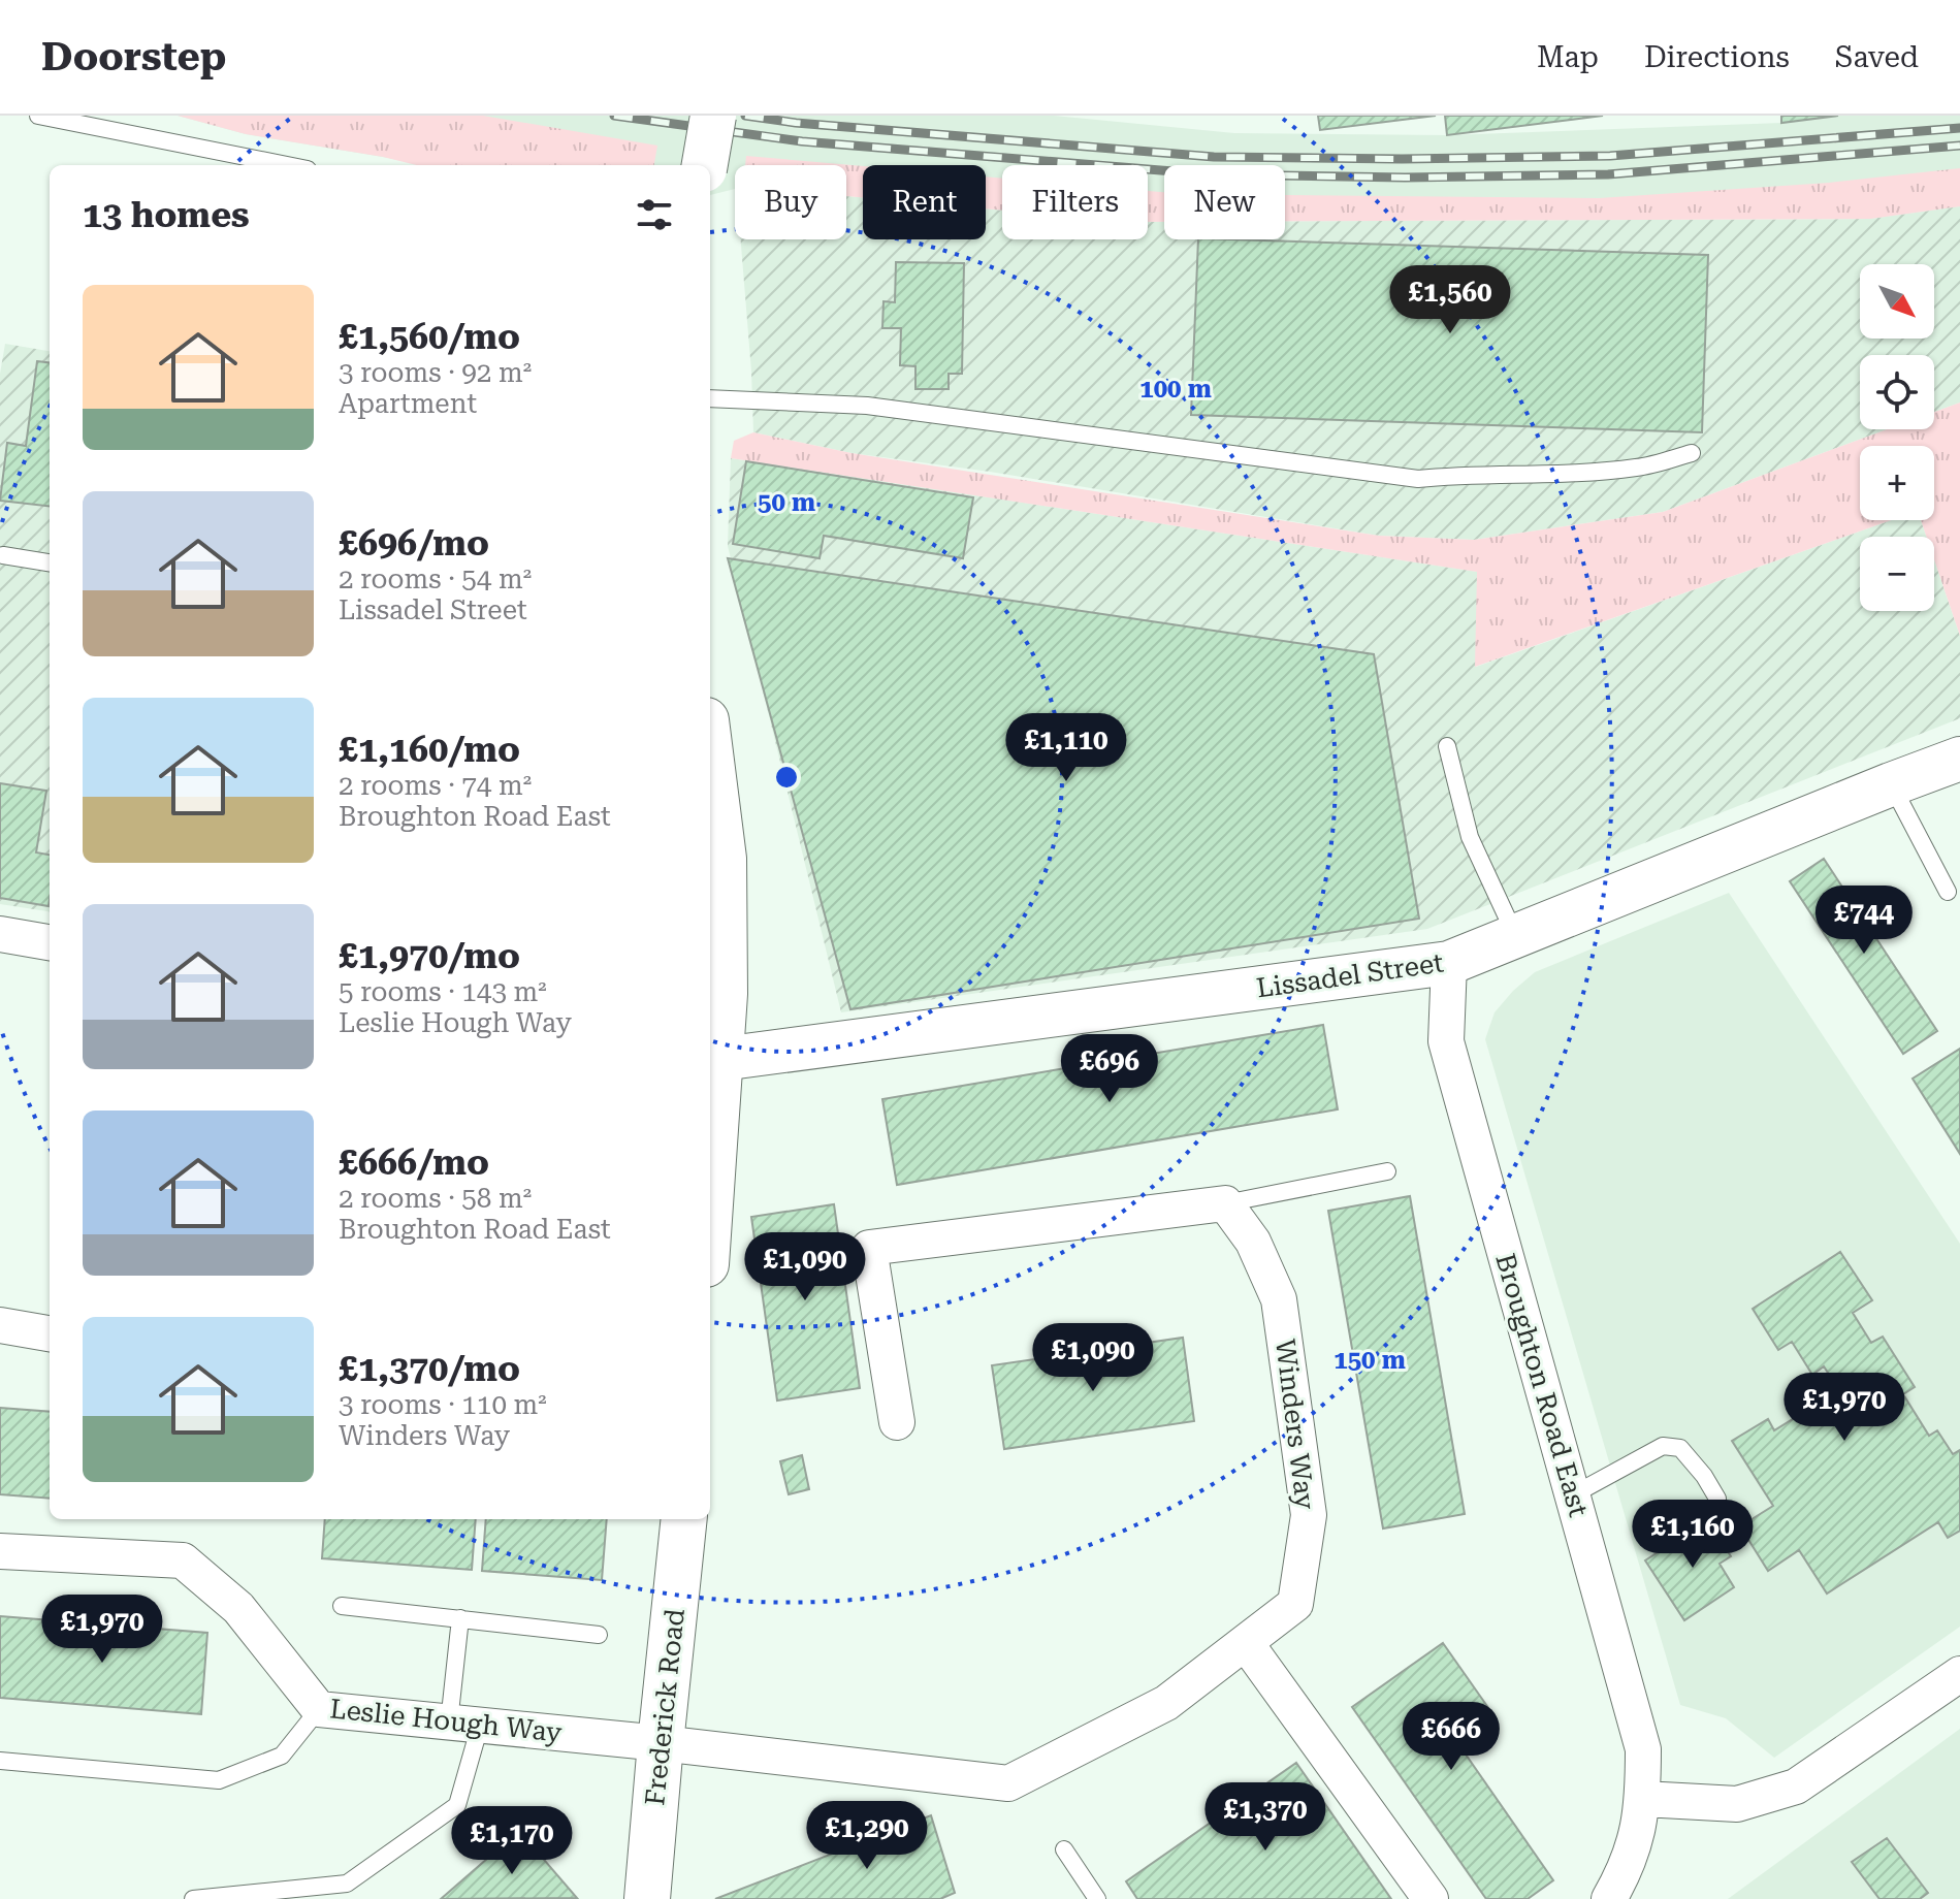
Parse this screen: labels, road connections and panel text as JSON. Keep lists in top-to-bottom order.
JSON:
{
  "streets": {
    "main road": ["Frederick Road"],
    "street": [
      "Lissadel Street",
      "Broughton Road East",
      "Winders Way",
      "Leslie Hough Way"
    ]
  },
  "crossings": [
    ["Lissadel Street", "Broughton Road East"],
    ["Winders Way", "Frederick Road"],
    ["Winders Way", "Leslie Hough Way"],
    ["Frederick Road", "Leslie Hough Way"]
  ],
  "north": "bottom right",
  "page": {
    "header": "Doorstep",
    "nav": ["Map", "Directions", "Saved"],
    "chip": [
      "Buy",
      "Rent",
      "Filters",
      "New"
    ],
    "heading": "13 homes",
    "map_buttons": ["+", "−"],
    "list": [
      {
        "name": "£1,560/mo",
        "note": "3 rooms · 92 m² · Apartment"
      },
      {
        "name": "£696/mo",
        "note": "2 rooms · 54 m² · Lissadel Street"
      },
      {
        "name": "£1,160/mo",
        "note": "2 rooms · 74 m² · Broughton Road East"
      },
      {
        "name": "£1,970/mo",
        "note": "5 rooms · 143 m² · Leslie Hough Way"
      },
      {
        "name": "£666/mo",
        "note": "2 rooms · 58 m² · Broughton Road East"
      },
      {
        "name": "£1,370/mo",
        "note": "3 rooms · 110 m² · Winders Way"
      }
    ],
    "price": [
      "£1,560",
      "£1,110",
      "£744",
      "£696",
      "£1,090",
      "£1,090",
      "£1,970",
      "£1,160",
      "£1,970",
      "£666",
      "£1,370",
      "£1,290",
      "£1,170"
    ]
  },
  "rings": ["100 m", "50 m", "150 m"]
}
